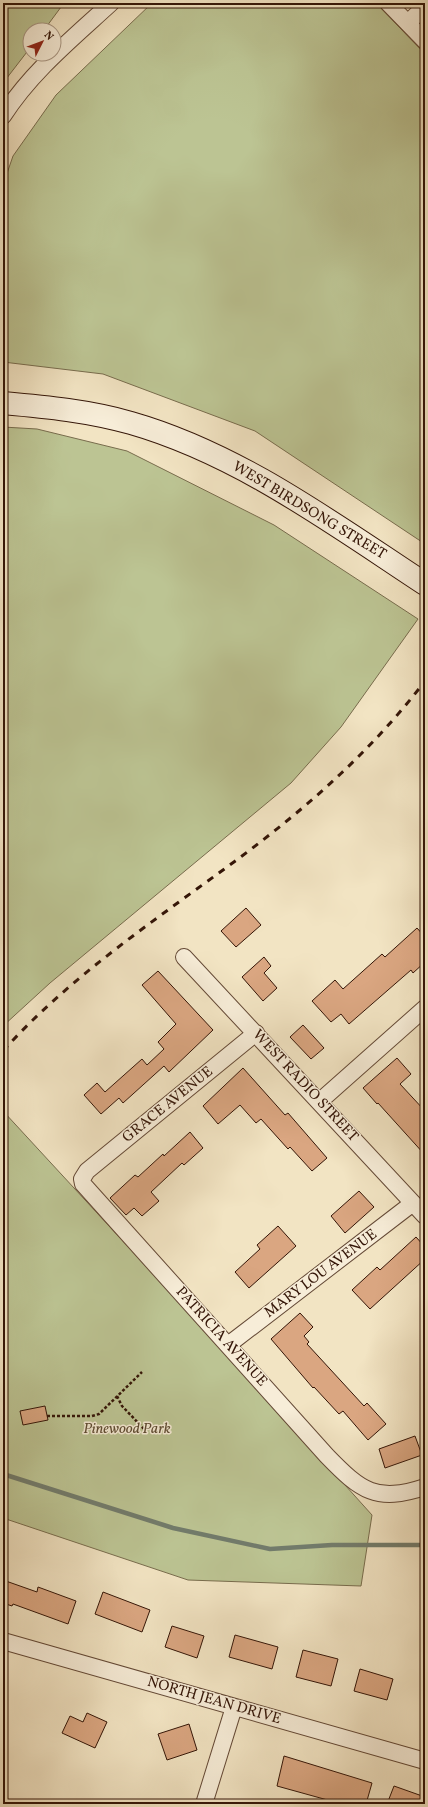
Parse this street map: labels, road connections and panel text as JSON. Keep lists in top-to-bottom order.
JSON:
{
  "streets": {
    "street": [
      "WEST BIRDSONG STREET",
      "WEST RADIO STREET",
      "GRACE AVENUE",
      "MARY LOU AVENUE",
      "PATRICIA AVENUE",
      "NORTH JEAN DRIVE"
    ]
  },
  "crossings": [
    ["WEST RADIO STREET", "GRACE AVENUE"],
    ["WEST RADIO STREET", "MARY LOU AVENUE"],
    ["GRACE AVENUE", "PATRICIA AVENUE"],
    ["MARY LOU AVENUE", "PATRICIA AVENUE"]
  ],
  "parks": ["Pinewood Park"],
  "north": "top right"
}
